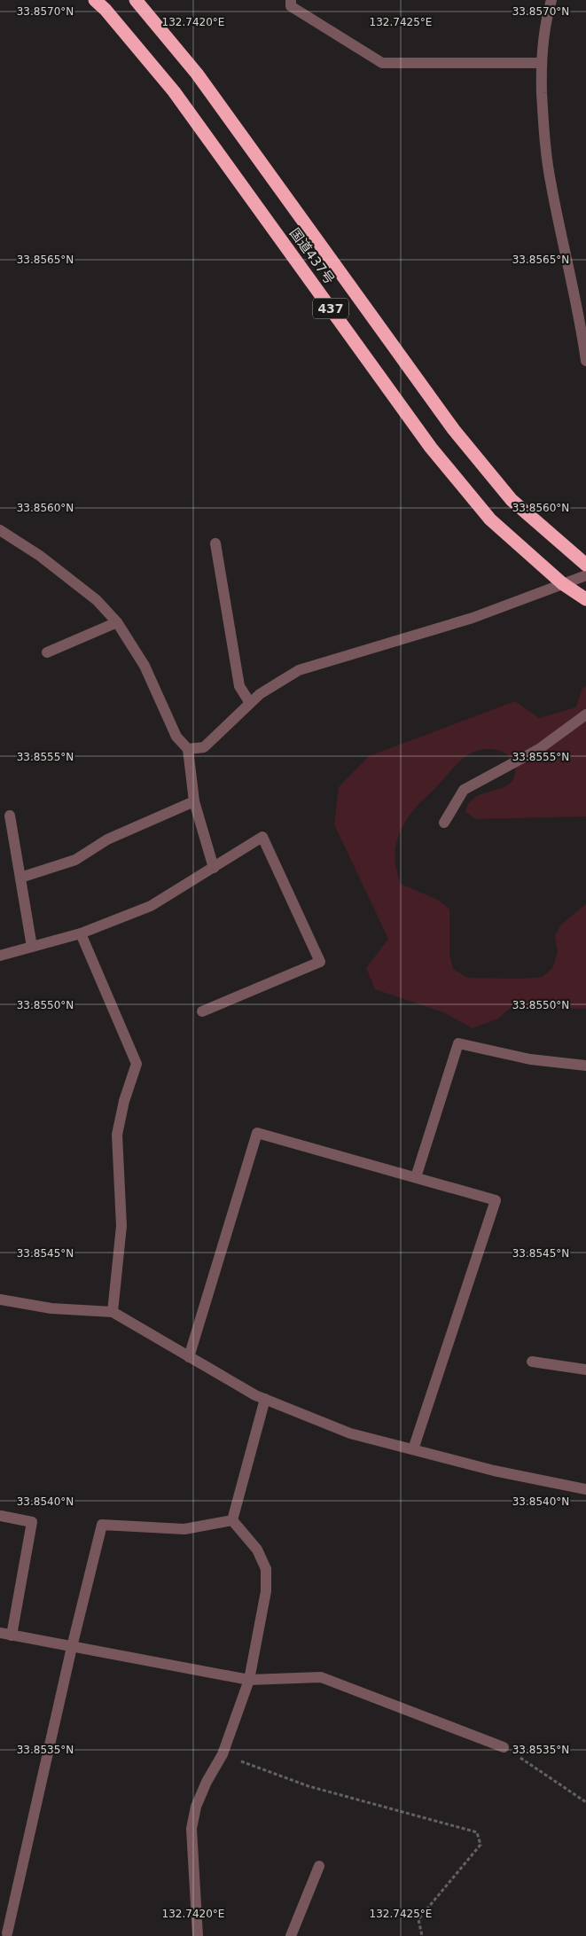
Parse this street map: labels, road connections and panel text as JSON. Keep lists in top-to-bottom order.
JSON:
{
  "streets": {
    "highway": ["国道437号", "437"]
  },
  "coordinates": [
    "33.8570°N",
    "132.7420°E",
    "132.7425°E",
    "33.8565°N",
    "33.8560°N",
    "33.8555°N",
    "33.8550°N",
    "33.8545°N",
    "33.8540°N",
    "33.8535°N"
  ]
}
